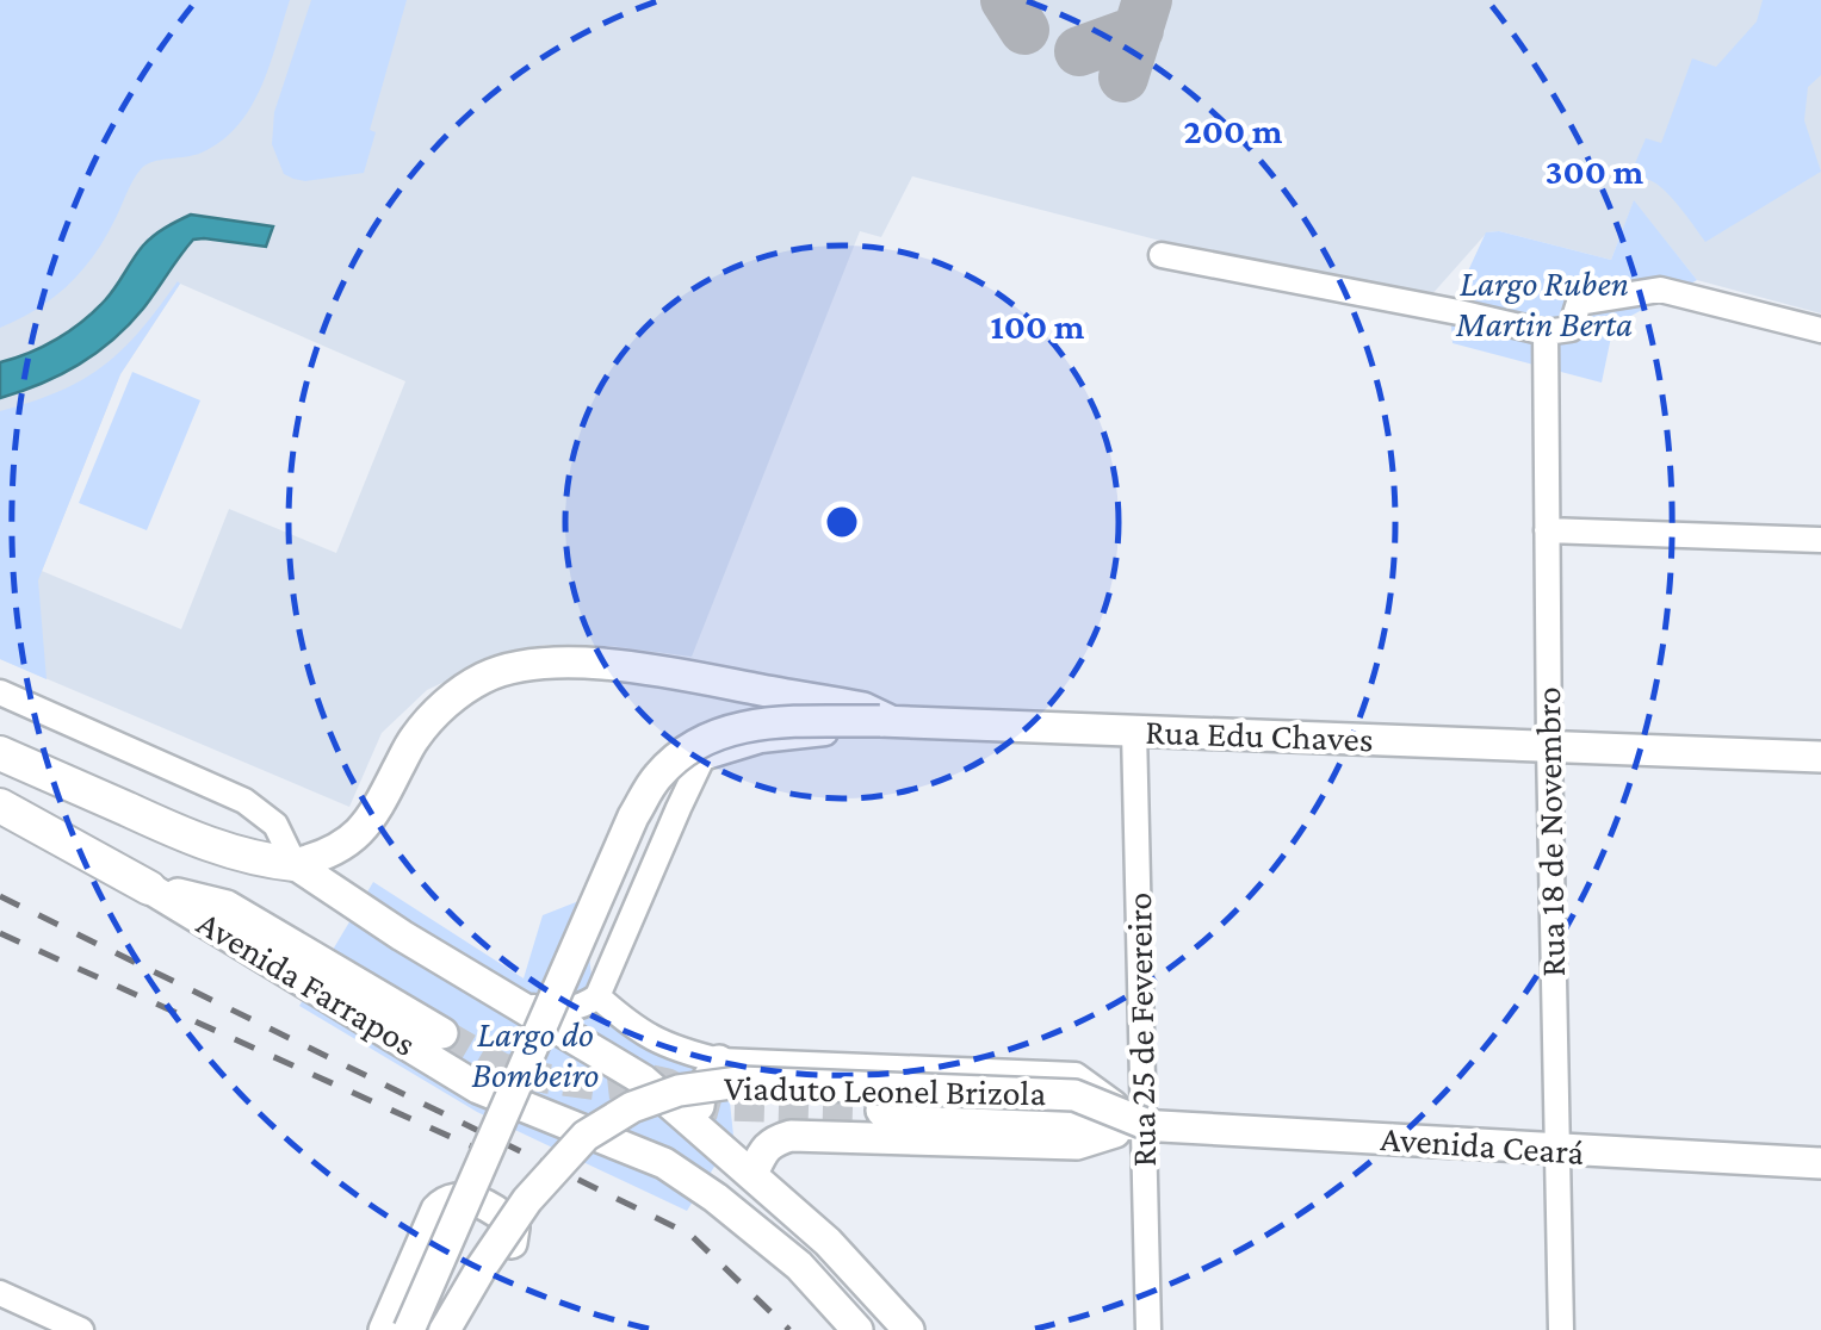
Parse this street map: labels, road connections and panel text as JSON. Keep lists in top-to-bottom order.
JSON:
{
  "streets": {
    "main road": [
      "Rua Edu Chaves",
      "Avenida Farrapos",
      "Viaduto Leonel Brizola",
      "Avenida Ceará"
    ],
    "street": ["Rua 18 de Novembro", "Rua 25 de Fevereiro"]
  },
  "crossings": [
    ["Rua Edu Chaves", "Rua 18 de Novembro"],
    ["Rua Edu Chaves", "Rua 25 de Fevereiro"],
    ["Rua 18 de Novembro", "Avenida Ceará"],
    ["Rua 25 de Fevereiro", "Viaduto Leonel Brizola"],
    ["Rua 25 de Fevereiro", "Avenida Ceará"],
    ["Viaduto Leonel Brizola", "Avenida Ceará"]
  ],
  "parks": ["Largo Ruben Martin Berta", "Largo do Bombeiro"],
  "rings": ["200 m", "300 m", "100 m"]
}
